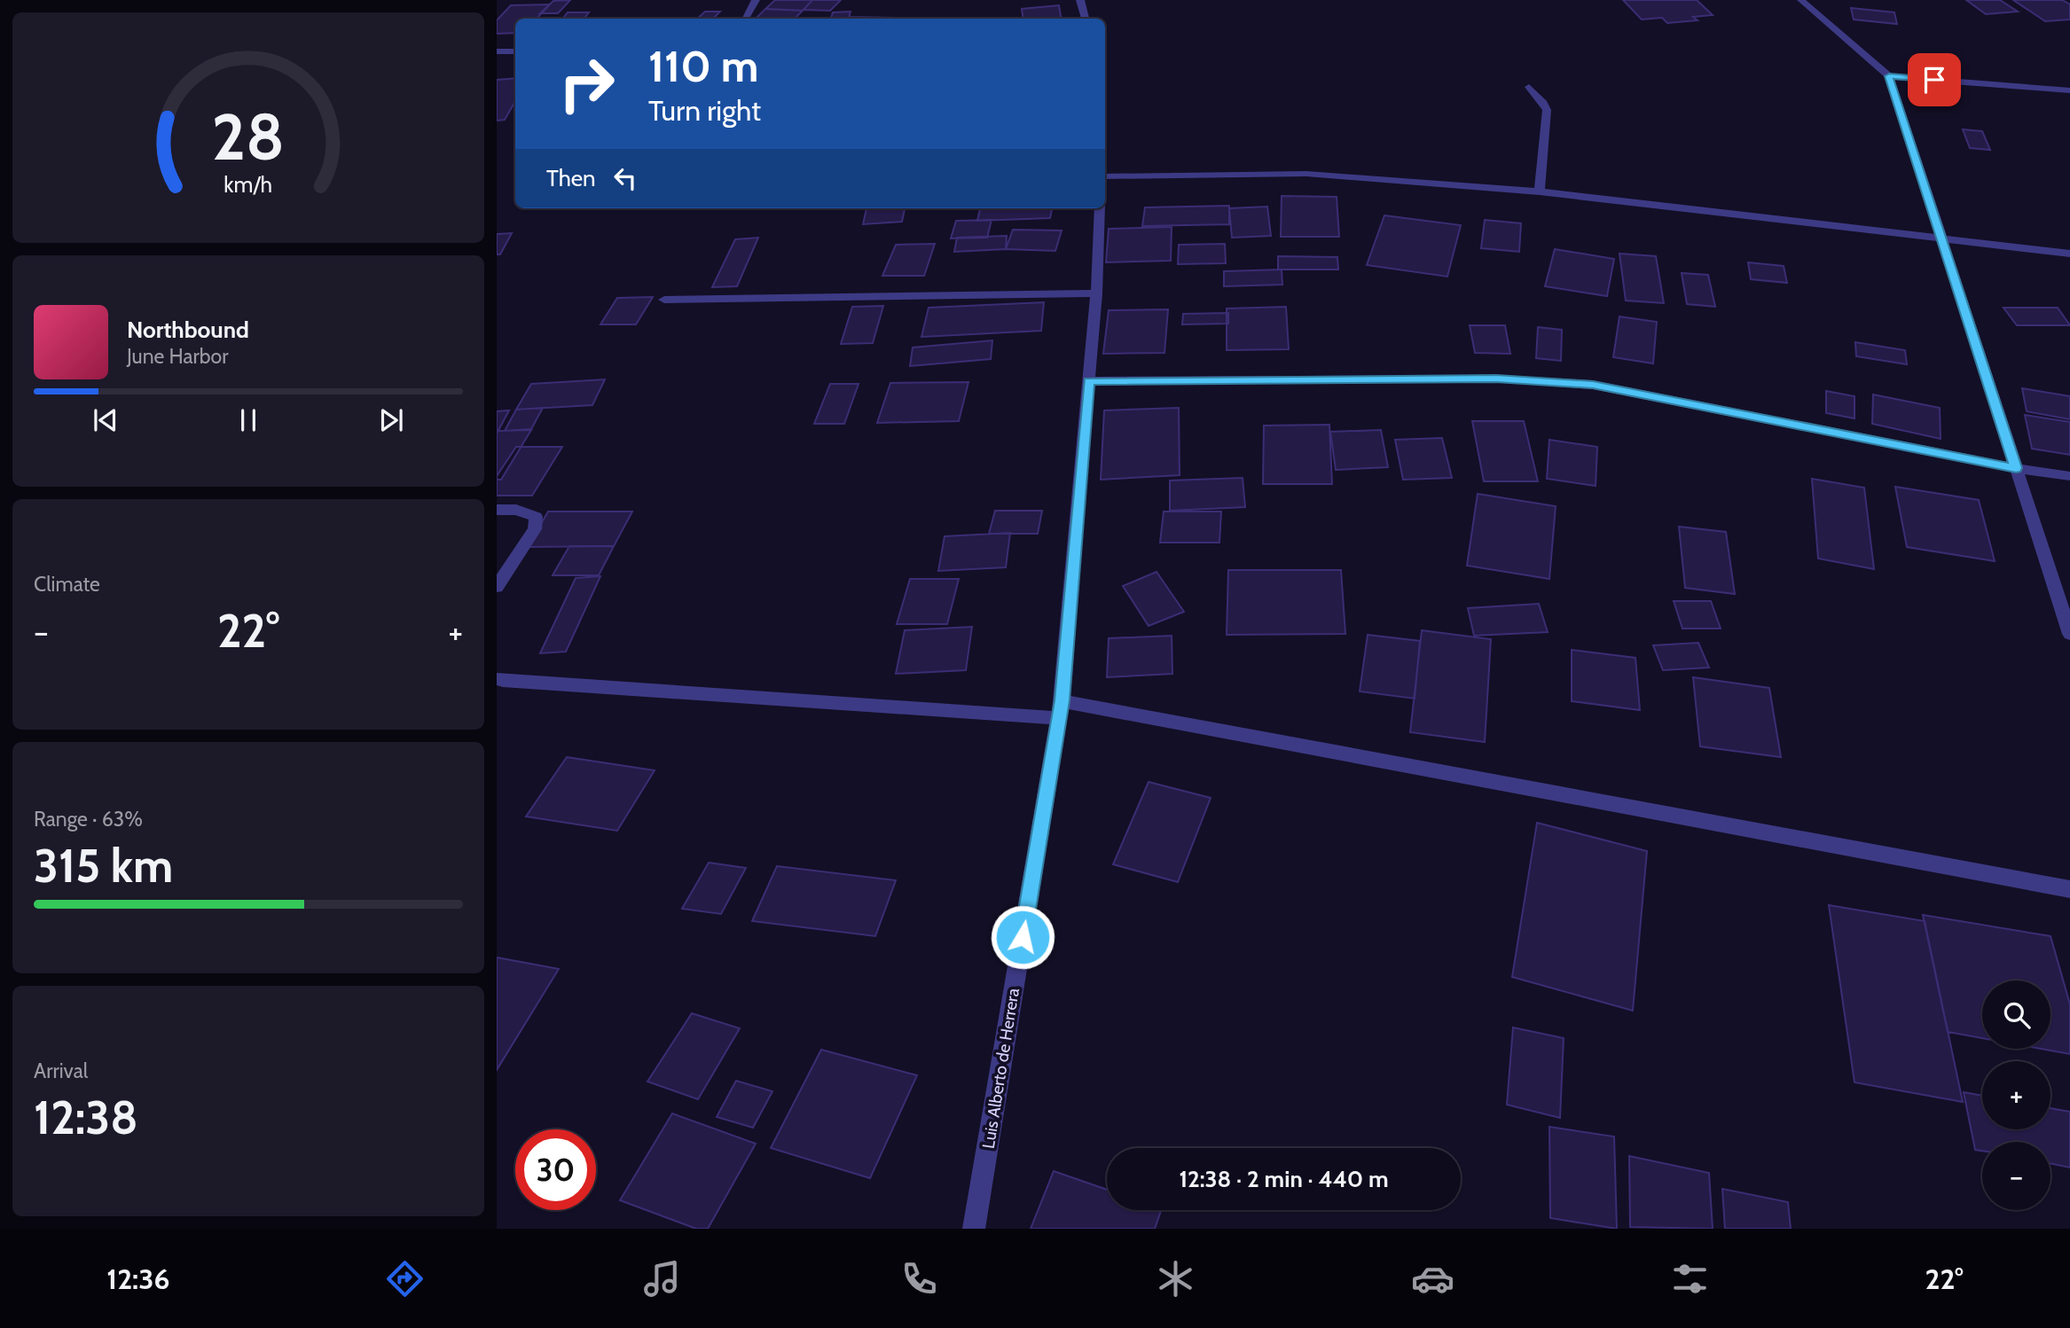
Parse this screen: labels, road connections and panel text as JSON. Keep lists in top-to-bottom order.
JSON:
{
  "streets": {
    "street": ["Luis Alberto de Herrera"]
  },
  "page": {
    "turn": ["110 m", "Turn right"],
    "then": "Then",
    "song": ["Northbound", "June Harbor"],
    "tile": [
      "Climate",
      ["Range · 63%", "315 km"],
      ["Arrival", "12:38"]
    ],
    "heat": ["−", "22°", "+"],
    "map_buttons": ["+", "−"],
    "limit": "30",
    "trip": "12:38 · 2 min · 440 m",
    "tabs": ["12:36", "22°"],
    "gauge": ["28", "km/h"]
  }
}
